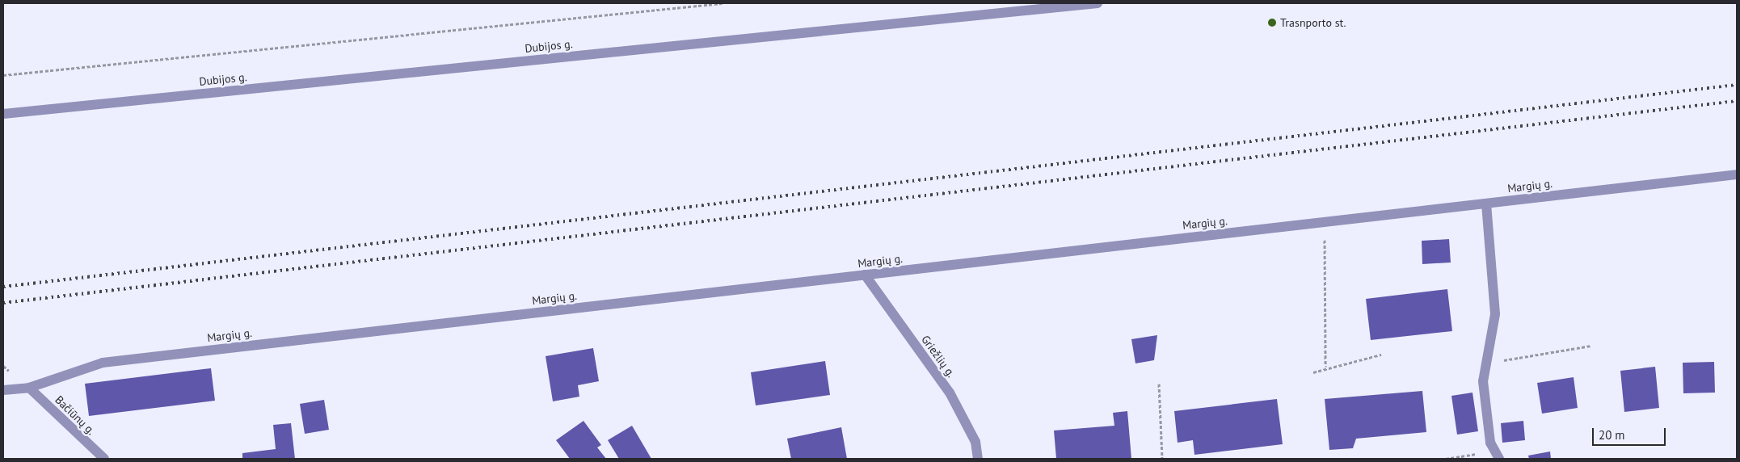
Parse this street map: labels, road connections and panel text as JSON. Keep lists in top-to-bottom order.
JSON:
{
  "streets": {
    "street": [
      "Dubijos g.",
      "Margių g.",
      "Griežlių g.",
      "Bačiūnų g."
    ]
  },
  "crossings": [
    ["Margių g.", "Griežlių g."],
    ["Margių g.", "Bačiūnų g."]
  ],
  "places": ["Trasnporto st."],
  "scale_bar": "20 m"
}
